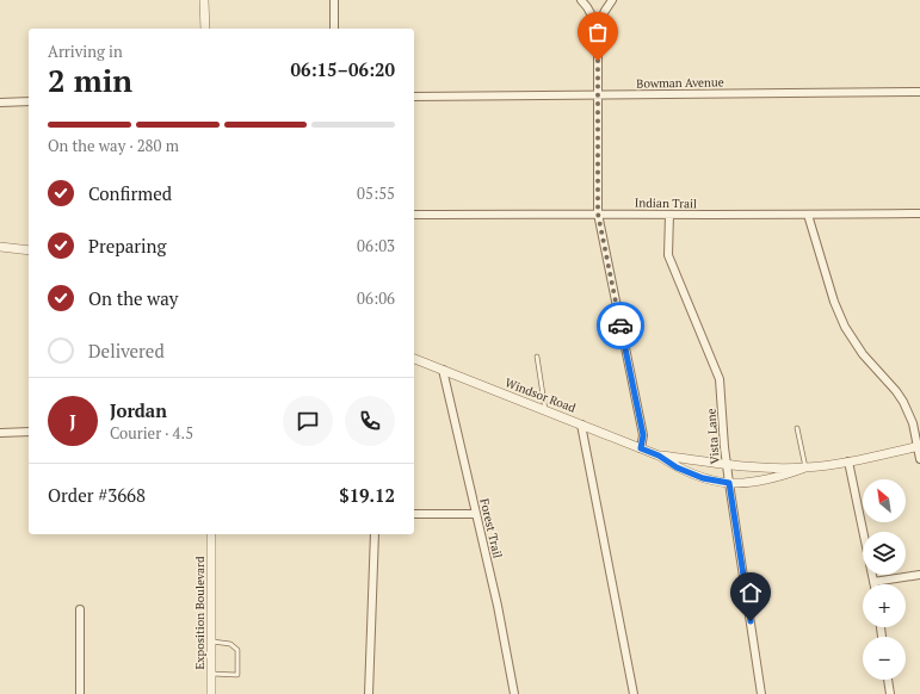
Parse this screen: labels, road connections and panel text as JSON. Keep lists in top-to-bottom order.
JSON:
{
  "streets": {
    "street": [
      "Bowman Avenue",
      "Indian Trail",
      "Windsor Road",
      "Vista Lane",
      "Forest Trail",
      "Exposition Boulevard"
    ]
  },
  "crossings": [
    ["Indian Trail", "Vista Lane"],
    ["Windsor Road", "Vista Lane"],
    ["Windsor Road", "Forest Trail"]
  ],
  "north": "top left",
  "page": {
    "heading": ["2 min", "Arriving in", "06:15–06:20"],
    "panel": [
      "Jordan",
      "Courier · 4.5",
      "Order #3668",
      "$19.12"
    ],
    "bar": "On the way · 280 m",
    "list": [
      ["Confirmed", "05:55"],
      ["Preparing", "06:03"],
      ["On the way", "06:06"],
      "Delivered"
    ],
    "round": "J",
    "map_buttons": ["+", "−"]
  }
}
